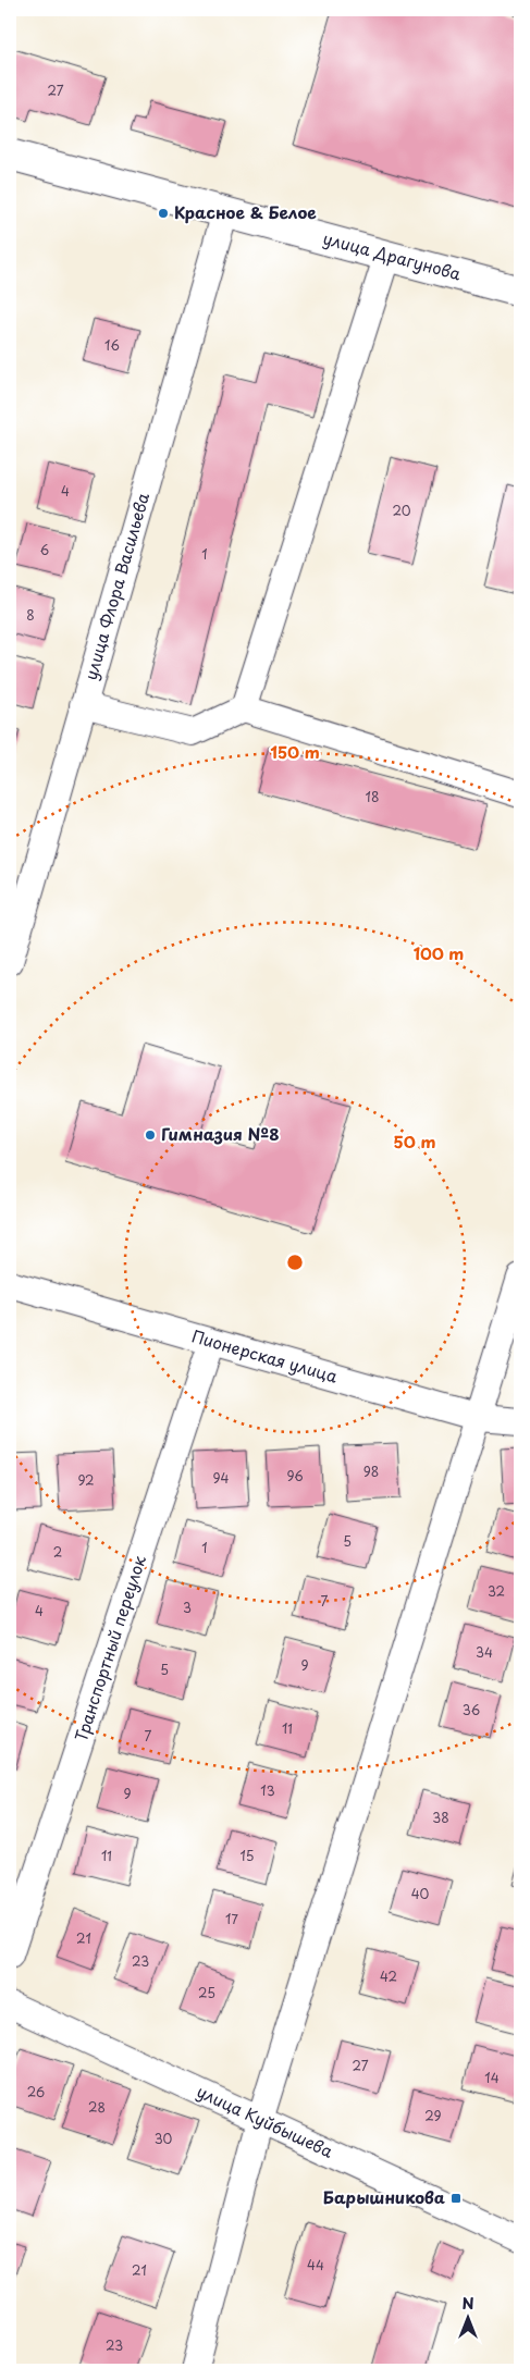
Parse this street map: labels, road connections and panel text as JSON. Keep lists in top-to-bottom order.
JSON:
{
  "streets": {
    "main road": ["улица Драгунова"],
    "street": [
      "улица Флора Васильева",
      "Пионерская улица",
      "Транспортный переулок",
      "улица Куйбышева"
    ]
  },
  "crossings": [
    ["улица Драгунова", "улица Флора Васильева"],
    ["Пионерская улица", "Транспортный переулок"]
  ],
  "places": {
    "other": ["Красное & Белое", "Гимназия №8"],
    "transit": ["Барышникова"]
  },
  "house_numbers": [
    "27",
    "16",
    "4",
    "20",
    "6",
    "1",
    "8",
    "18",
    "98",
    "96",
    "94",
    "92",
    "5",
    "1",
    "2",
    "32",
    "7",
    "3",
    "4",
    "34",
    "9",
    "5",
    "36",
    "11",
    "7",
    "13",
    "9",
    "38",
    "11",
    "15",
    "40",
    "17",
    "21",
    "23",
    "42",
    "25",
    "27",
    "14",
    "26",
    "28",
    "29",
    "30",
    "44",
    "21",
    "23"
  ],
  "north": "top",
  "rings": ["150 m", "100 m", "50 m"]
}
